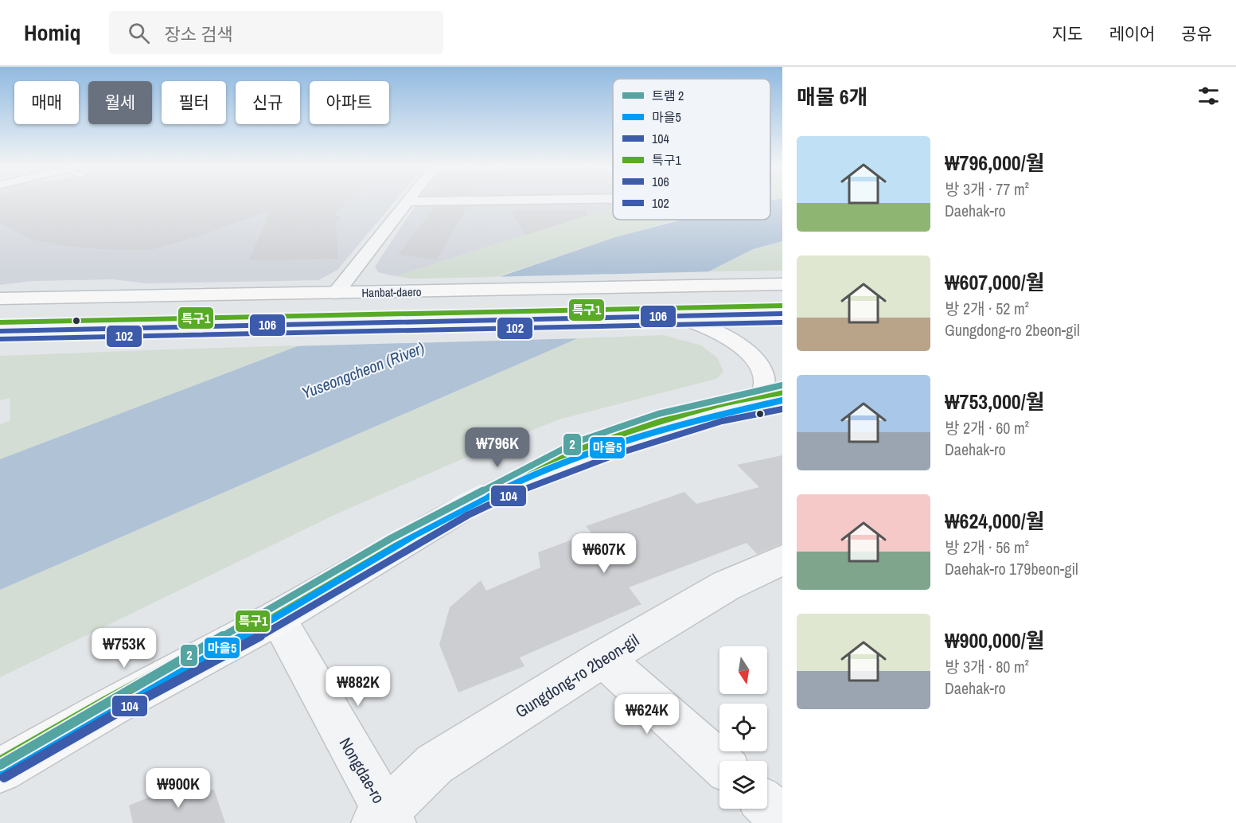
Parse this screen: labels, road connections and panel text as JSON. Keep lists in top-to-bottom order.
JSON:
{
  "streets": {
    "main road": ["Hanbat-daero"],
    "street": ["Gungdong-ro 2beon-gil", "Nongdae-ro"]
  },
  "crossings": [
    ["Gungdong-ro 2beon-gil", "Nongdae-ro"]
  ],
  "water": ["Yuseongcheon (River)"],
  "lines": [
    "transit line 특구1",
    "transit line 106",
    "transit line 102",
    "tram line 2",
    "transit line 마을5",
    "transit line 104"
  ],
  "legend": [
    "트램 2",
    "마을5",
    "104",
    "특구1",
    "106",
    "102"
  ],
  "north": "bottom",
  "page": {
    "header": "Homiq",
    "search": "장소 검색",
    "nav": ["지도", "레이어", "공유"],
    "heading": "매물 6개",
    "chip": [
      "매매",
      "월세",
      "필터",
      "신규",
      "아파트"
    ],
    "list": [
      {
        "name": "₩796,000/월",
        "note": "방 3개 · 77 m² · Daehak-ro"
      },
      {
        "name": "₩607,000/월",
        "note": "방 2개 · 52 m² · Gungdong-ro 2beon-gil"
      },
      {
        "name": "₩753,000/월",
        "note": "방 2개 · 60 m² · Daehak-ro"
      },
      {
        "name": "₩624,000/월",
        "note": "방 2개 · 56 m² · Daehak-ro 179beon-gil"
      },
      {
        "name": "₩900,000/월",
        "note": "방 3개 · 80 m² · Daehak-ro"
      }
    ],
    "price": [
      "₩796K",
      "₩607K",
      "₩753K",
      "₩882K",
      "₩624K",
      "₩900K"
    ]
  }
}
